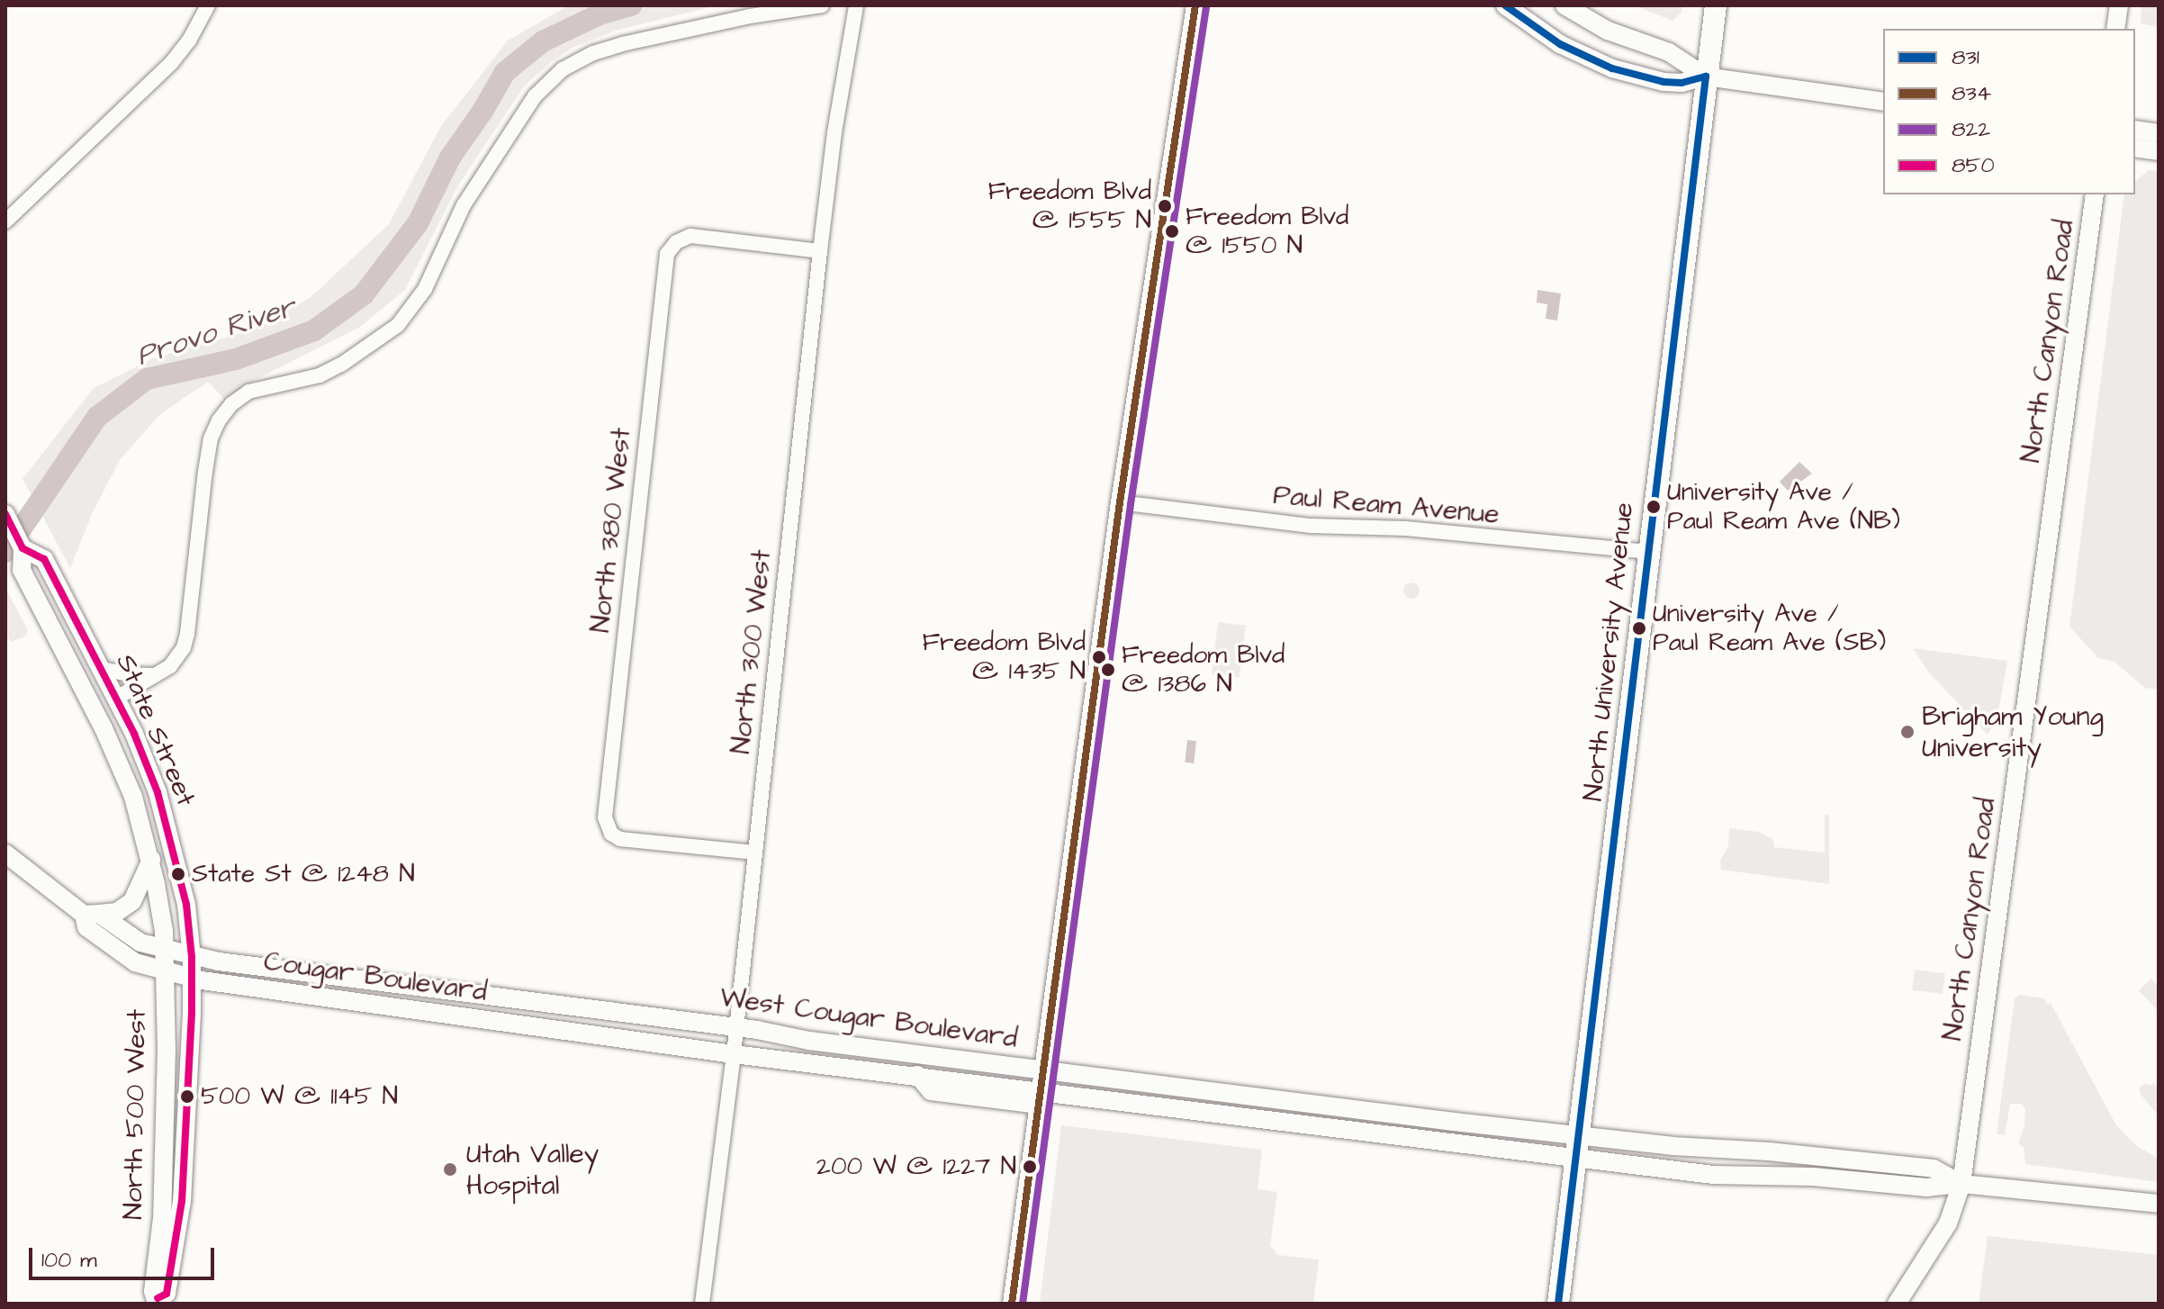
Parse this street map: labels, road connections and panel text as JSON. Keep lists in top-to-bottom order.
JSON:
{
  "streets": {
    "highway": ["North University Avenue"],
    "main road": [
      "North Canyon Road",
      "State Street",
      "Cougar Boulevard",
      "West Cougar Boulevard",
      "North 500 West"
    ],
    "street": ["Paul Ream Avenue", "North 380 West", "North 300 West"]
  },
  "crossings": [
    ["Paul Ream Avenue", "North University Avenue"],
    ["North 380 West", "North 300 West"],
    ["North 300 West", "West Cougar Boulevard"],
    ["North University Avenue", "West Cougar Boulevard"],
    ["State Street", "Cougar Boulevard"],
    ["State Street", "North 500 West"],
    ["Cougar Boulevard", "West Cougar Boulevard"],
    ["Cougar Boulevard", "North 500 West"]
  ],
  "water": ["Provo River"],
  "places": [
    "Freedom Blvd @ 1555 N",
    "Freedom Blvd @ 1550 N",
    "University Ave / Paul Ream Ave (NB)",
    "University Ave / Paul Ream Ave (SB)",
    "Freedom Blvd @ 1435 N",
    "Freedom Blvd @ 1386 N",
    "Brigham Young University",
    "State St @ 1248 N",
    "500 W @ 1145 N",
    "200 W @ 1227 N",
    "Utah Valley Hospital"
  ],
  "lines": [
    "transit line 831",
    "transit line 834",
    "transit line 822",
    "transit line 850"
  ],
  "legend": [
    "831",
    "834",
    "822",
    "850"
  ],
  "scale_bar": "100 m"
}
